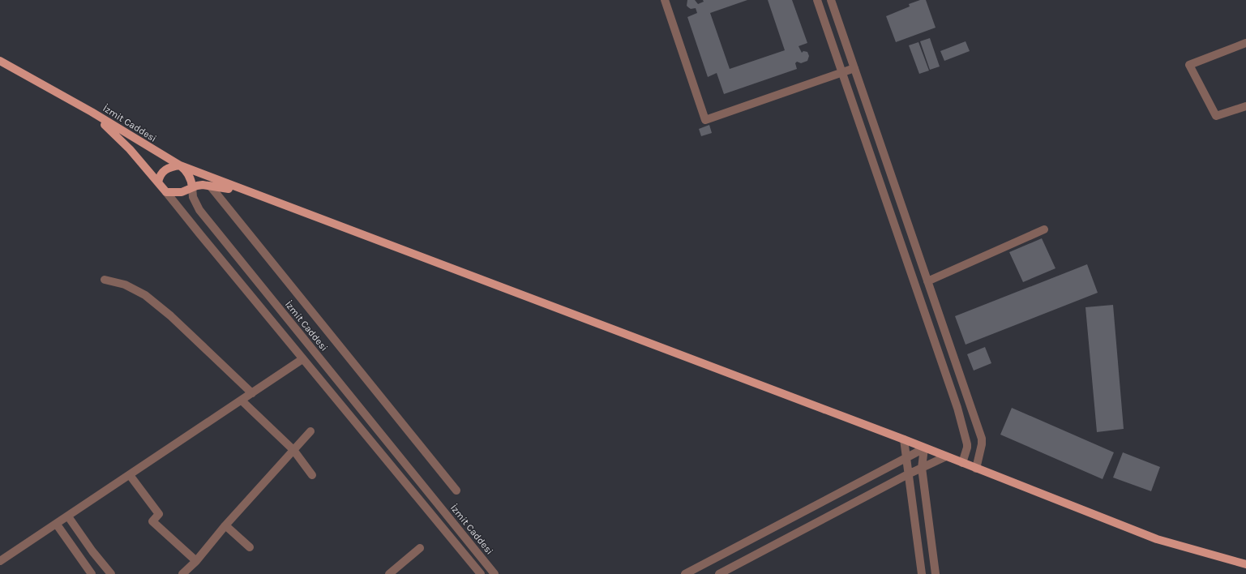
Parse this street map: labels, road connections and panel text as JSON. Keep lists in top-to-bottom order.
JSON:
{
  "streets": {
    "main road": ["İzmit Caddesi"]
  }
}
